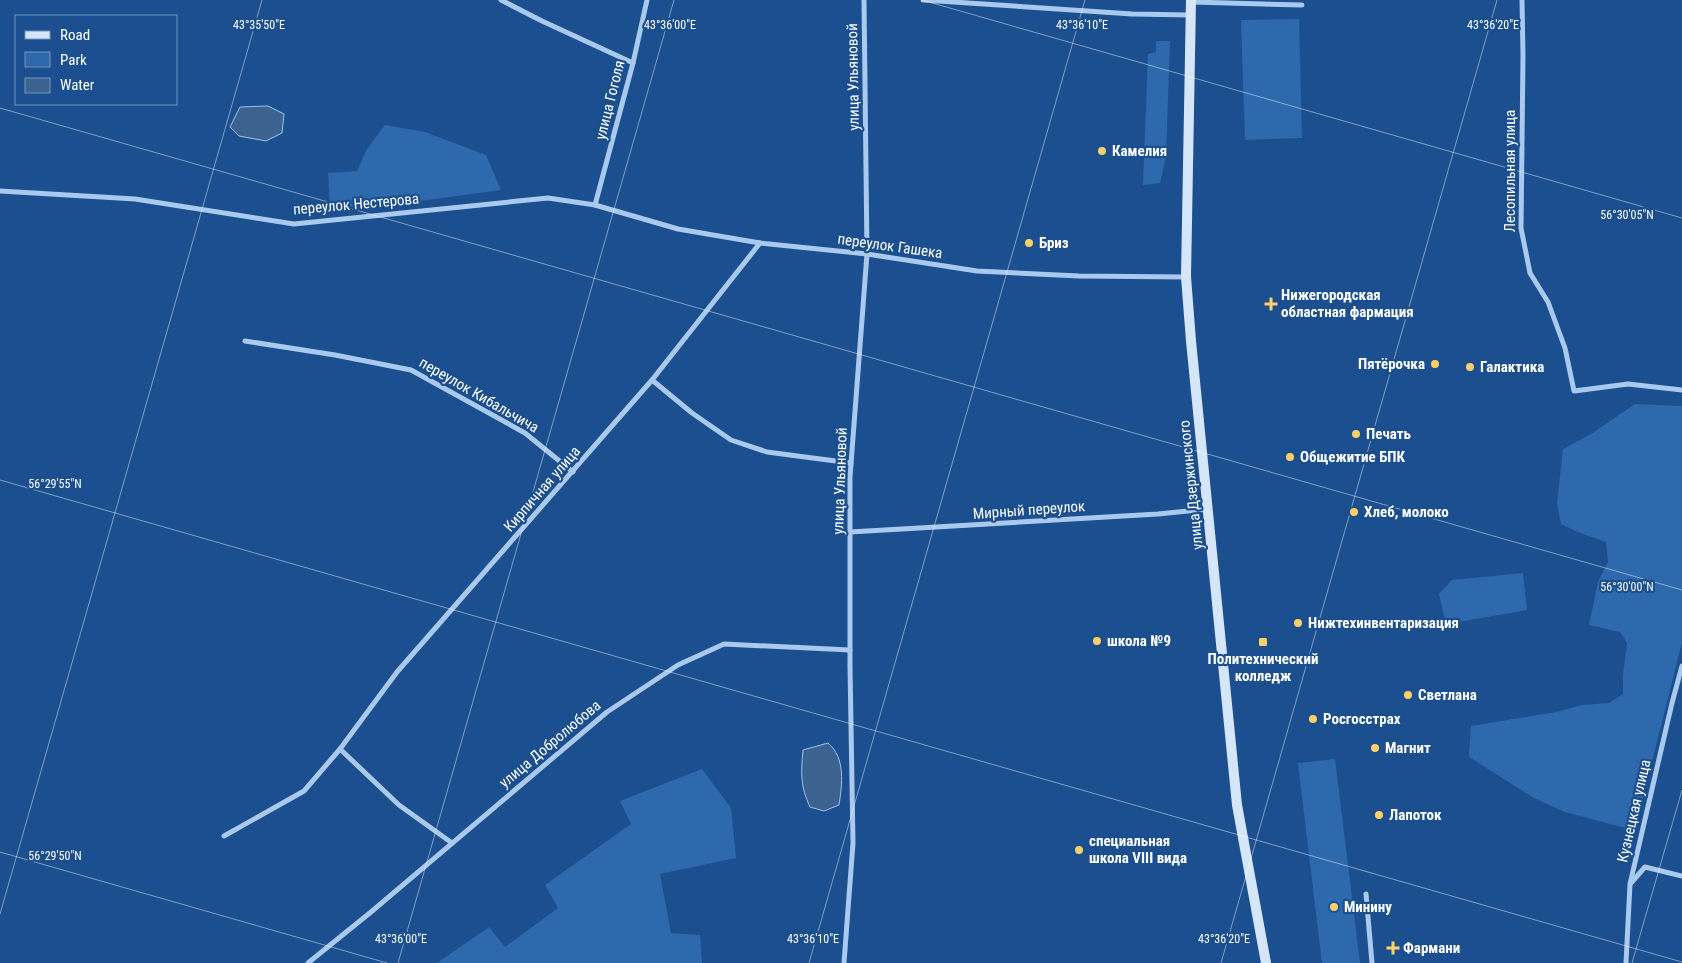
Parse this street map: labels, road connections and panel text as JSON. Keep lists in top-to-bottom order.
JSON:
{
  "streets": {
    "main road": ["улица Дзержинского"],
    "street": [
      "улица Ульяновой",
      "улица Гоголя",
      "Лесопильная улица",
      "переулок Нестерова",
      "переулок Гашека",
      "переулок Кибальчича",
      "Кирпичная улица",
      "Мирный переулок",
      "улица Добролюбова",
      "Кузнецкая улица"
    ]
  },
  "crossings": [
    ["улица Ульяновой", "переулок Гашека"],
    ["улица Ульяновой", "Мирный переулок"],
    ["улица Ульяновой", "улица Добролюбова"],
    ["улица Гоголя", "переулок Нестерова"],
    ["улица Гоголя", "переулок Гашека"],
    ["переулок Нестерова", "переулок Гашека"],
    ["переулок Гашека", "улица Дзержинского"],
    ["переулок Гашека", "Кирпичная улица"],
    ["переулок Кибальчича", "Кирпичная улица"],
    ["улица Дзержинского", "Мирный переулок"]
  ],
  "places": {
    "other": [
      "Камелия",
      "Бриз",
      "Пятёрочка",
      "Галактика",
      "Печать",
      "Общежитие БПК",
      "Хлеб, молоко",
      "Нижтехинвентаризация",
      "школа №9",
      "Светлана",
      "Росгосстрах",
      "Магнит",
      "Лапоток",
      "специальная школа VIII вида",
      "Минину"
    ],
    "health": ["Нижегородская областная фармация", "Фармани"],
    "transit": ["Политехнический колледж"]
  },
  "legend": ["Road", "Park", "Water"],
  "coordinates": [
    "43°35'50\"E",
    "43°36'00\"E",
    "43°36'10\"E",
    "43°36'20\"E",
    "56°30'05\"N",
    "56°29'55\"N",
    "56°30'00\"N",
    "56°29'50\"N"
  ]
}
